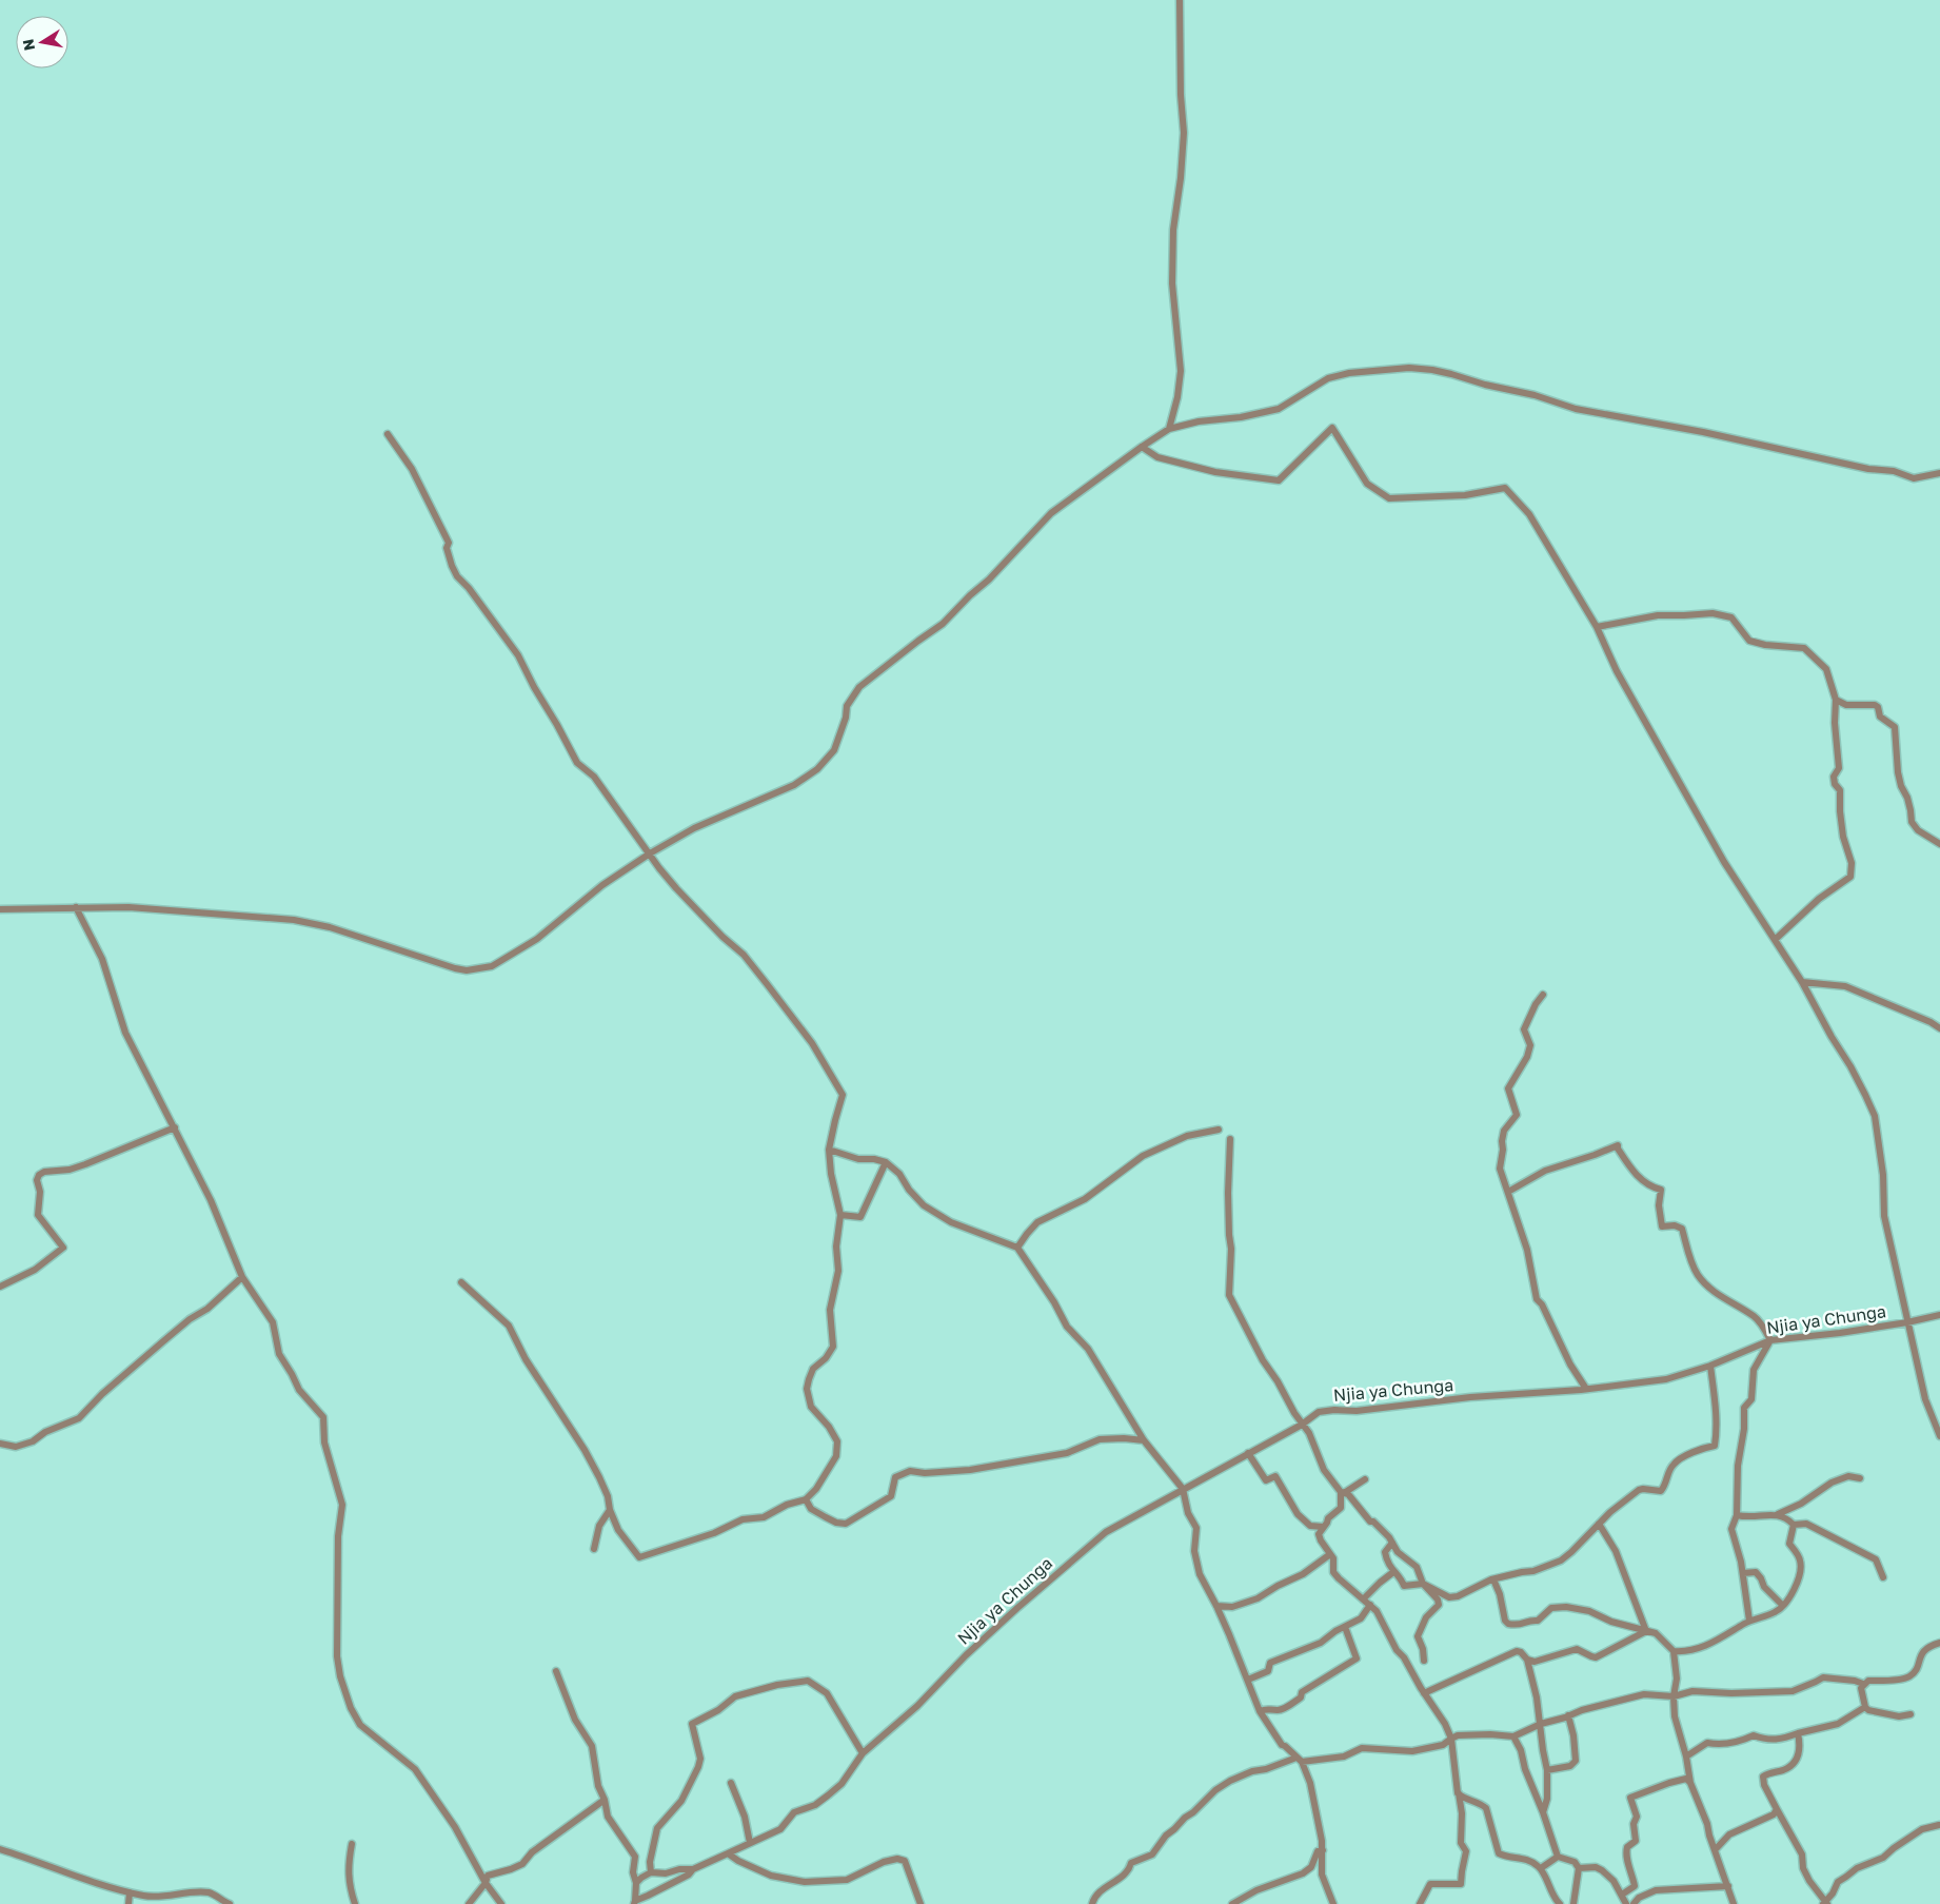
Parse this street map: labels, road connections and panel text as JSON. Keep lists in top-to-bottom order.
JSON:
{
  "streets": {
    "street": ["Njia ya Chunga"]
  },
  "north": "left"
}
